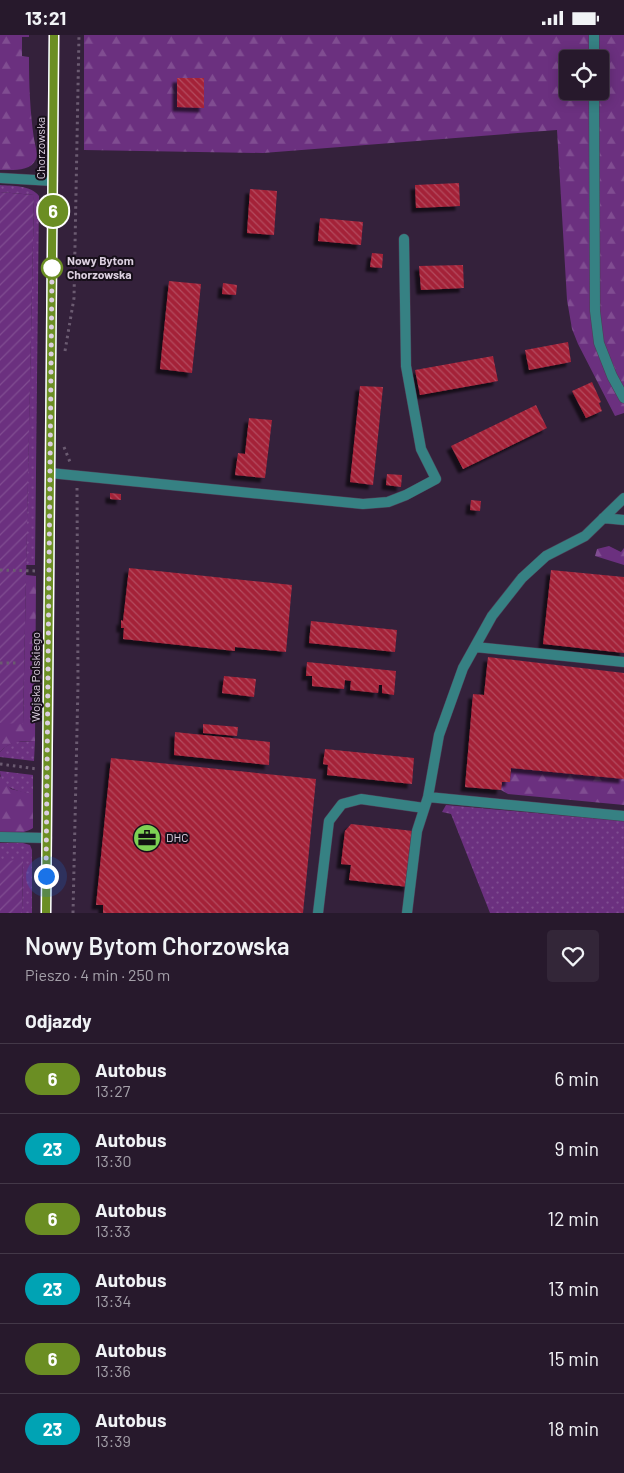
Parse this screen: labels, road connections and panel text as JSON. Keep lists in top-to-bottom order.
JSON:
{
  "streets": {
    "street": ["Chorzowska", "Wojska Polskiego"]
  },
  "crossings": [
    ["Chorzowska", "Wojska Polskiego"]
  ],
  "places": {
    "other": ["Nowy Bytom Chorzowska"],
    "office": ["DHC"]
  },
  "lines": ["bus line 6"],
  "page": {
    "status": "13:21",
    "on_map": "6",
    "heading": [
      ["Nowy Bytom Chorzowska", "Pieszo · 4 min · 250 m"],
      "Odjazdy"
    ],
    "list": [
      {
        "mark": "6",
        "name": "Autobus",
        "note": "13:27",
        "value": "6 min"
      },
      {
        "mark": "23",
        "name": "Autobus",
        "note": "13:30",
        "value": "9 min"
      },
      {
        "mark": "6",
        "name": "Autobus",
        "note": "13:33",
        "value": "12 min"
      },
      {
        "mark": "23",
        "name": "Autobus",
        "note": "13:34",
        "value": "13 min"
      },
      {
        "mark": "6",
        "name": "Autobus",
        "note": "13:36",
        "value": "15 min"
      },
      {
        "mark": "23",
        "name": "Autobus",
        "note": "13:39",
        "value": "18 min"
      }
    ]
  }
}
